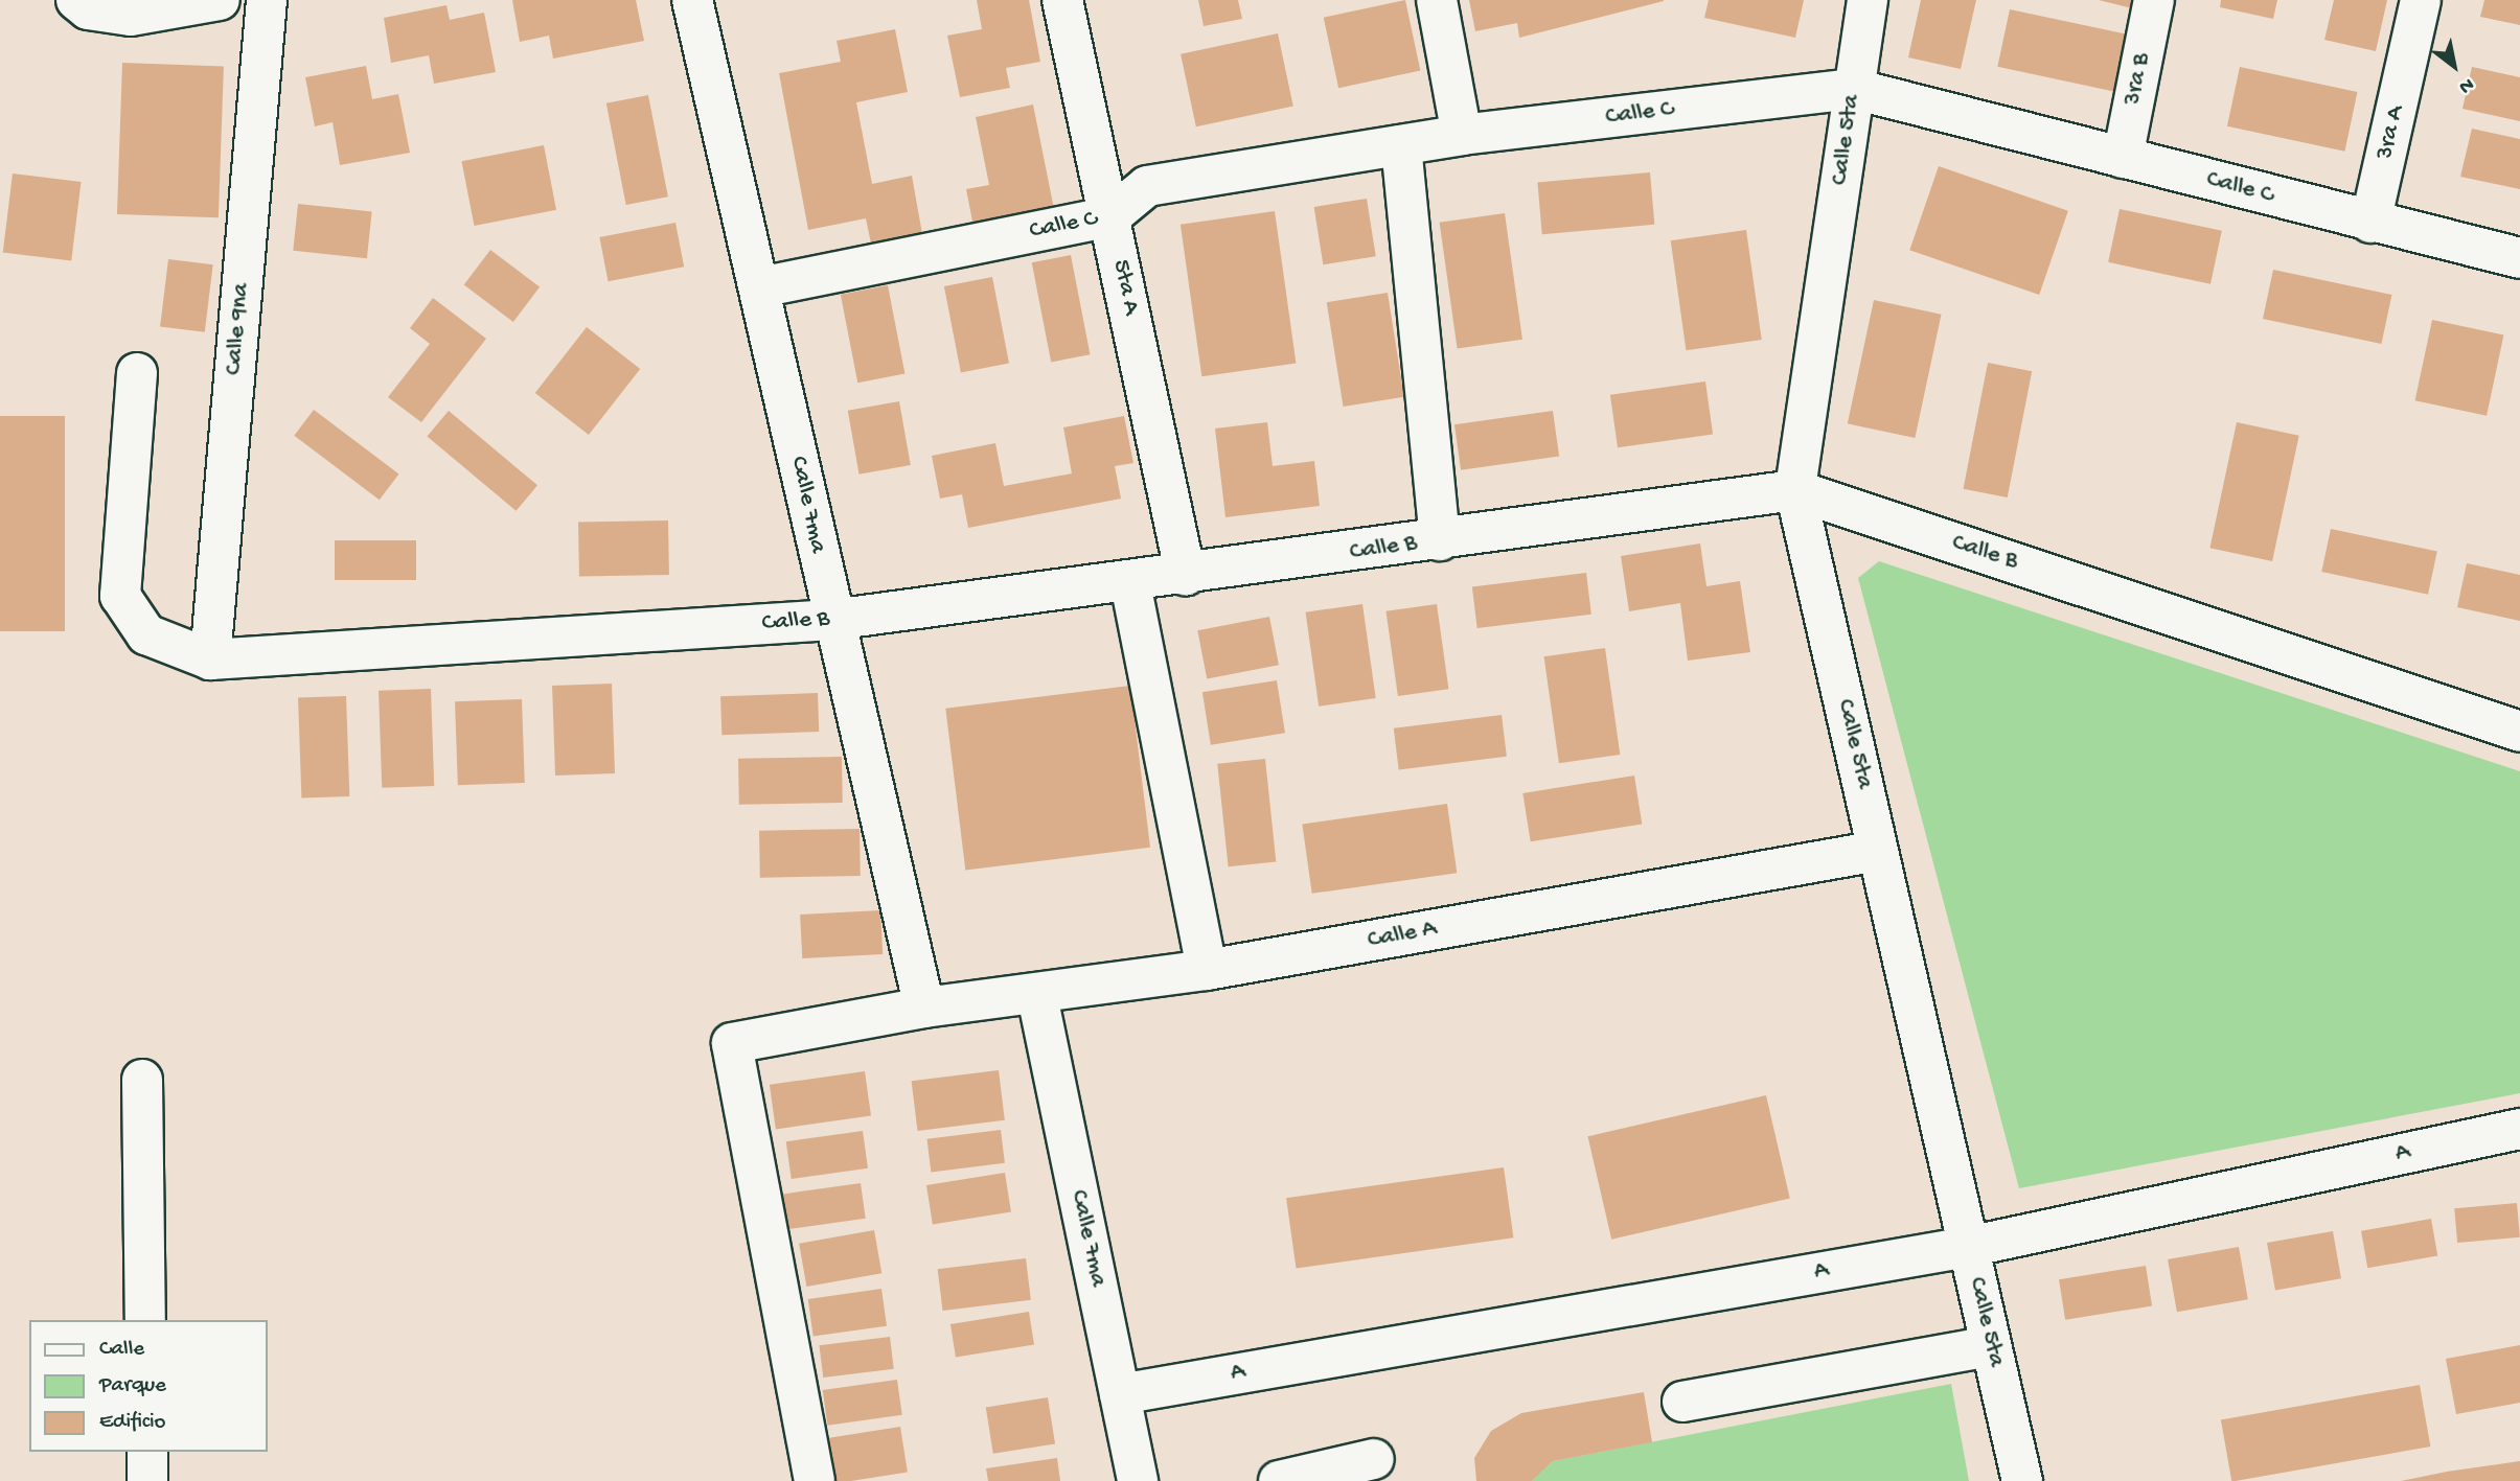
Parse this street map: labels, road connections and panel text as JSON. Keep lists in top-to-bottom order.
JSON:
{
  "streets": {
    "street": [
      "3ra B",
      "Calle C",
      "3ra A",
      "Calle 5ta",
      "5ta A",
      "Calle 9na",
      "Calle 7ma",
      "Calle B",
      "Calle A",
      "A"
    ]
  },
  "crossings": [
    ["3ra B", "Calle C"],
    ["Calle C", "3ra A"],
    ["Calle C", "Calle 5ta"],
    ["Calle C", "5ta A"],
    ["Calle C", "Calle 7ma"],
    ["Calle 5ta", "Calle B"],
    ["Calle 5ta", "Calle A"],
    ["Calle 5ta", "A"],
    ["5ta A", "Calle B"],
    ["Calle 9na", "Calle B"],
    ["Calle 7ma", "Calle B"],
    ["Calle 7ma", "Calle A"],
    ["Calle 7ma", "A"]
  ],
  "legend": ["Calle", "Parque", "Edificio"],
  "north": "bottom right"
}
